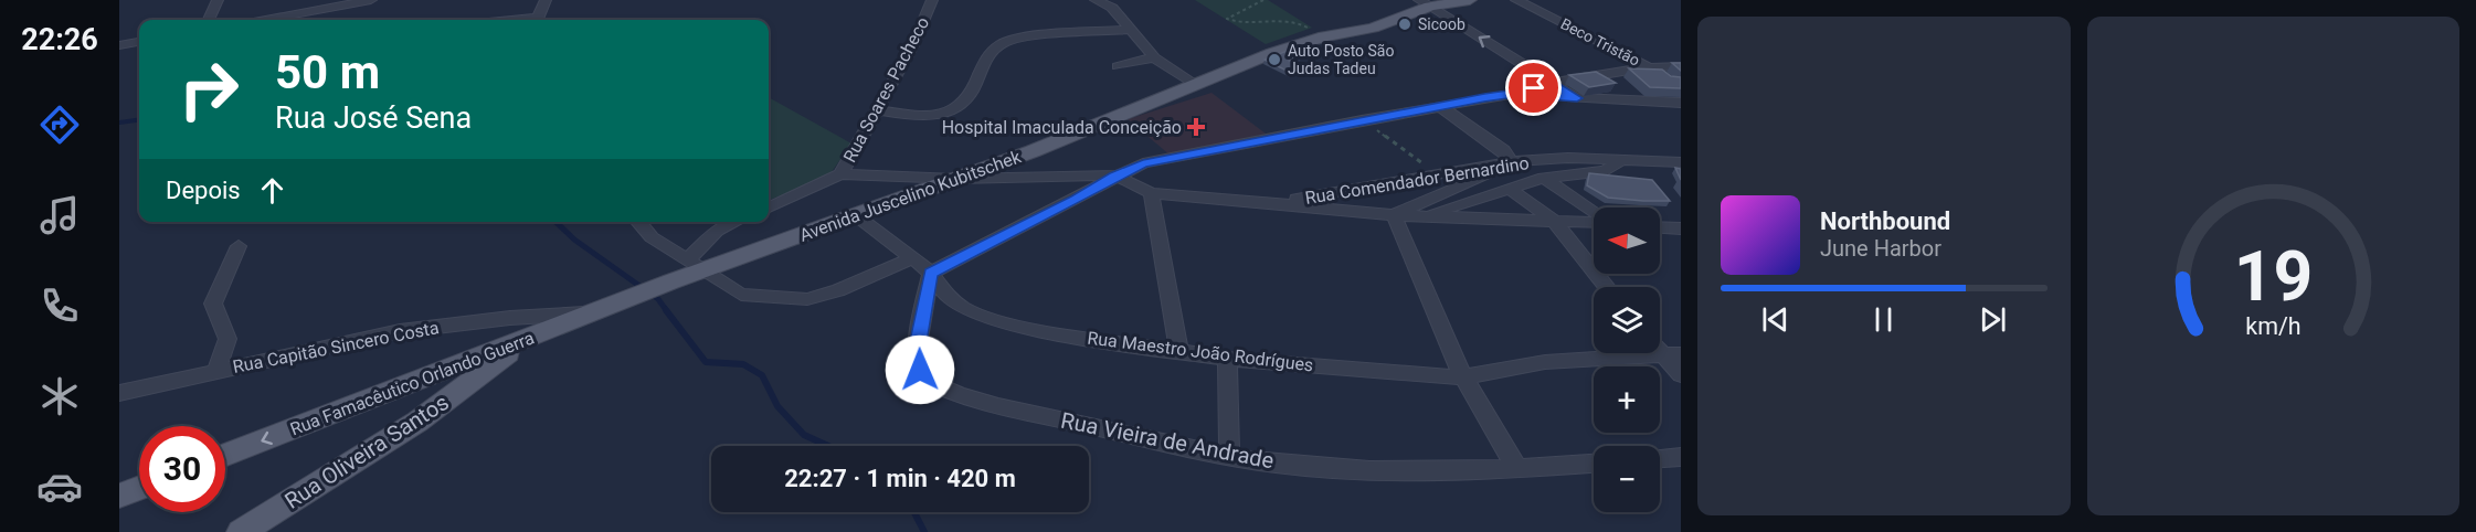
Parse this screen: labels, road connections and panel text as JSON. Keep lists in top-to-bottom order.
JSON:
{
  "streets": {
    "main road": ["Avenida Juscelino Kubitschek", "Rua Famacêutico Orlando Guerra", "Rua Oliveira Santos"],
    "street": [
      "Beco Tristão",
      "Rua Soares Pacheco",
      "Rua Comendador Bernardino",
      "Rua Capitão Sincero Costa",
      "Rua Maestro João Rodrígues",
      "Rua Vieira de Andrade"
    ]
  },
  "crossings": [
    ["Rua Soares Pacheco", "Rua Comendador Bernardino"],
    ["Rua Comendador Bernardino", "Avenida Juscelino Kubitschek"],
    ["Avenida Juscelino Kubitschek", "Rua Capitão Sincero Costa"],
    ["Avenida Juscelino Kubitschek", "Rua Maestro João Rodrígues"],
    ["Avenida Juscelino Kubitschek", "Rua Famacêutico Orlando Guerra"],
    ["Rua Capitão Sincero Costa", "Rua Famacêutico Orlando Guerra"],
    ["Rua Maestro João Rodrígues", "Rua Vieira de Andrade"],
    ["Rua Famacêutico Orlando Guerra", "Rua Oliveira Santos"]
  ],
  "one_way": ["Rua Famacêutico Orlando Guerra"],
  "places": {
    "other": ["Sicoob", "Auto Posto São Judas Tadeu"],
    "health": ["Hospital Imaculada Conceição"]
  },
  "north": "left",
  "page": {
    "tabs": "22:26",
    "turn": ["50 m", "Rua José Sena"],
    "then": "Depois",
    "song": ["Northbound", "June Harbor"],
    "map_buttons": ["+", "−"],
    "limit": "30",
    "trip": "22:27 · 1 min · 420 m",
    "gauge": ["19", "km/h"]
  }
}
